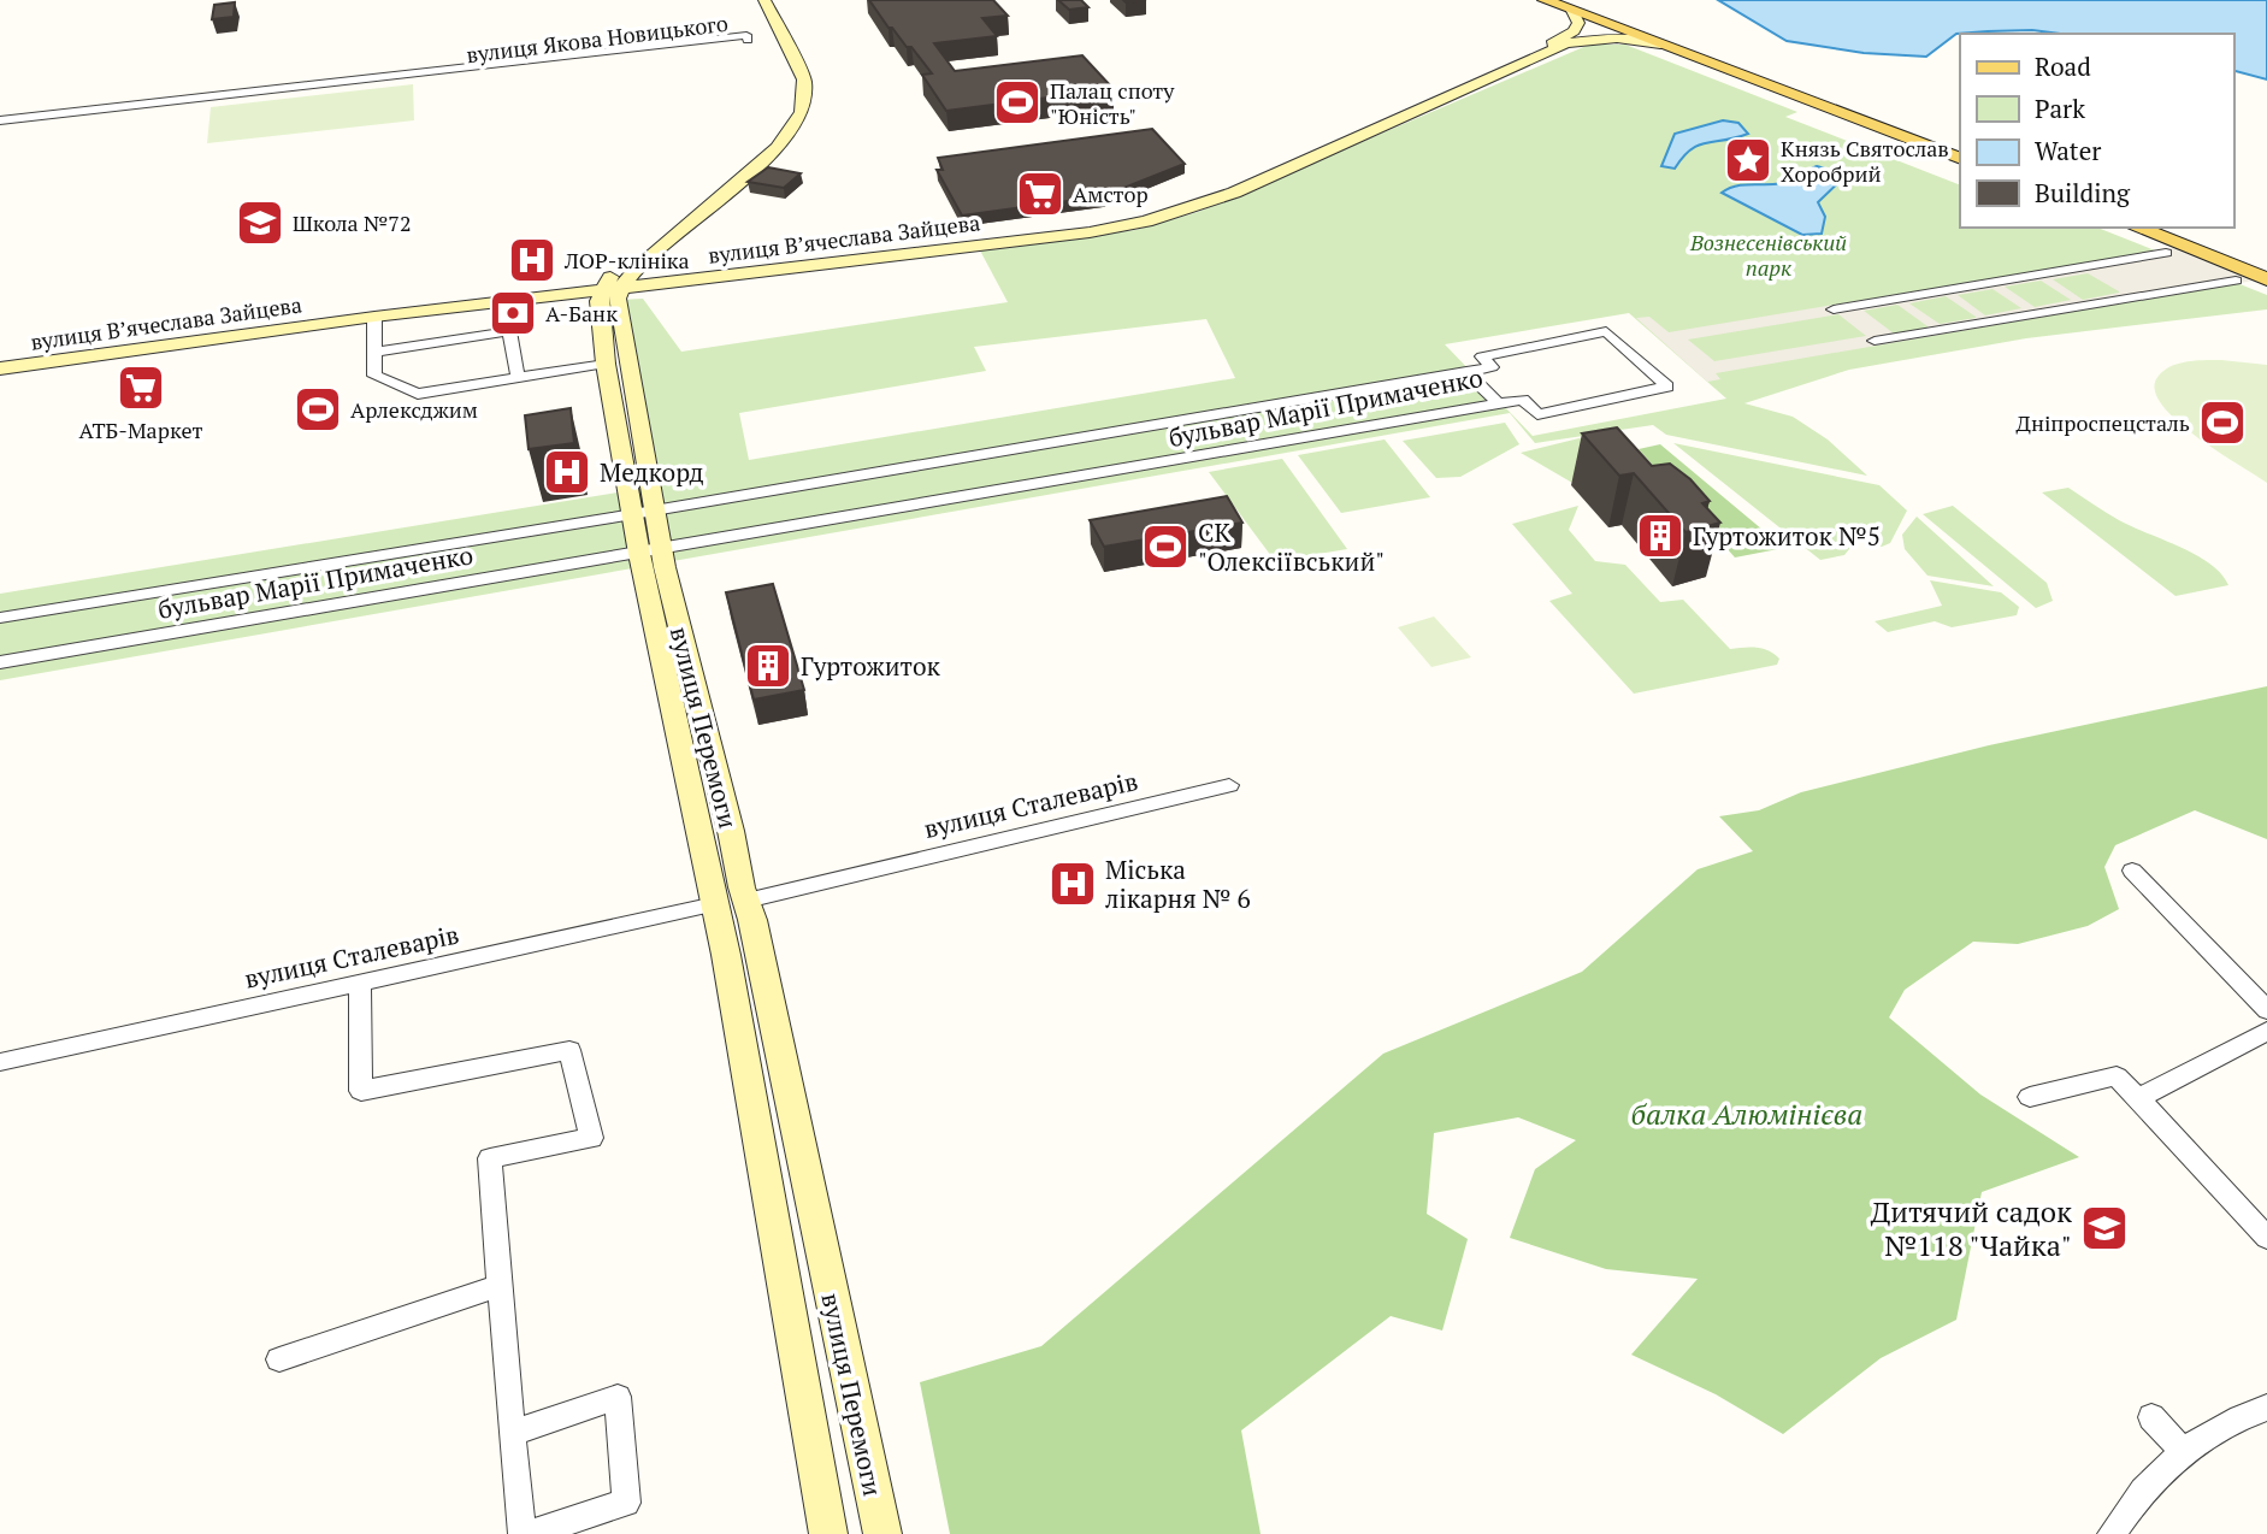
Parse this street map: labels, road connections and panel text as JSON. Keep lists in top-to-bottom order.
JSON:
{
  "streets": {
    "main road": ["вулиця Вʼячеслава Зайцева", "вулиця Перемоги"],
    "street": ["вулиця Якова Новицького", "бульвар Марії Примаченко", "вулиця Сталеварів"]
  },
  "crossings": [
    ["вулиця Вʼячеслава Зайцева", "вулиця Перемоги"],
    ["бульвар Марії Примаченко", "вулиця Перемоги"],
    ["вулиця Перемоги", "вулиця Сталеварів"]
  ],
  "parks": ["Вознесенівський парк", "балка Алюмінієва"],
  "places": {
    "sports": [
      "Палац споту \"Юність\"",
      "Арлексджим",
      "Дніпроспецсталь",
      "СК \"Олексіївський\""
    ],
    "place": ["Князь Святослав Хоробрий"],
    "supermarket": ["Амстор", "АТБ-Маркет"],
    "school or university": ["Школа №72", "Дитячий садок №118 \"Чайка\""],
    "hospital": ["ЛОР-клініка", "Медкорд", "Мiська лiкарня № 6"],
    "bank": ["А-Банк"],
    "building": ["Гуртожиток №5", "Гуртожиток"]
  },
  "legend": [
    "Road",
    "Park",
    "Water",
    "Building"
  ]
}
